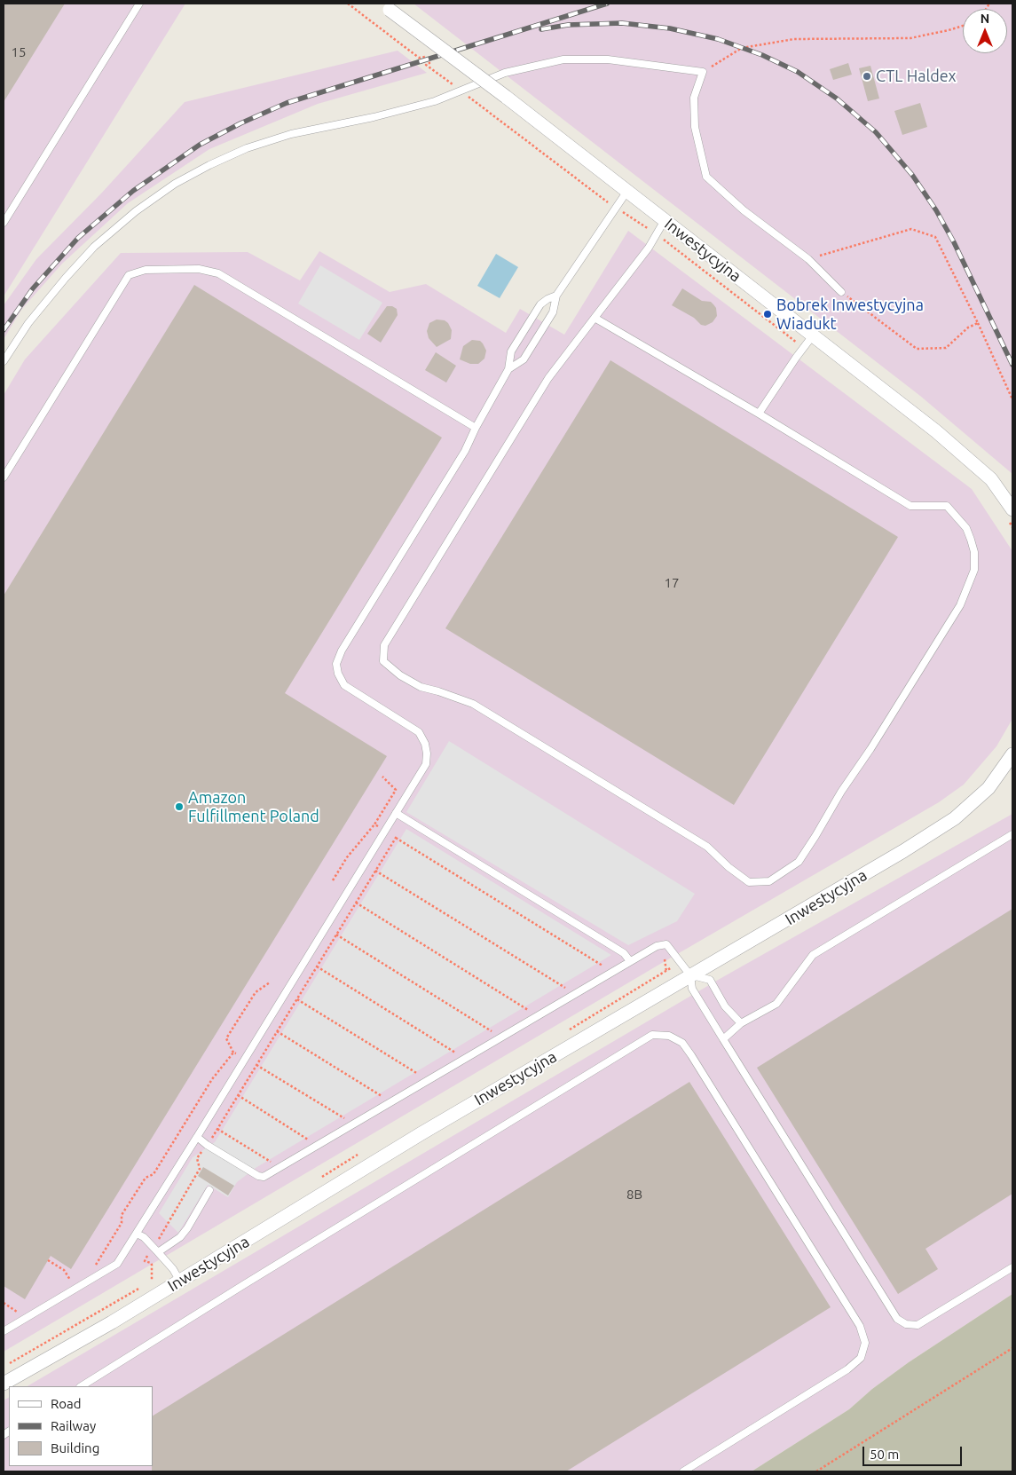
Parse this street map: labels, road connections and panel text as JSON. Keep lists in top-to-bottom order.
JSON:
{
  "streets": {
    "street": ["Inwestycyjna"]
  },
  "places": ["CTL Haldex", "Bobrek Inwestycyjna Wiadukt", "Amazon Fulfillment Poland"],
  "house_numbers": ["15", "17", "8B"],
  "legend": ["Road", "Railway", "Building"],
  "scale_bar": "50 m",
  "north": "top"
}
